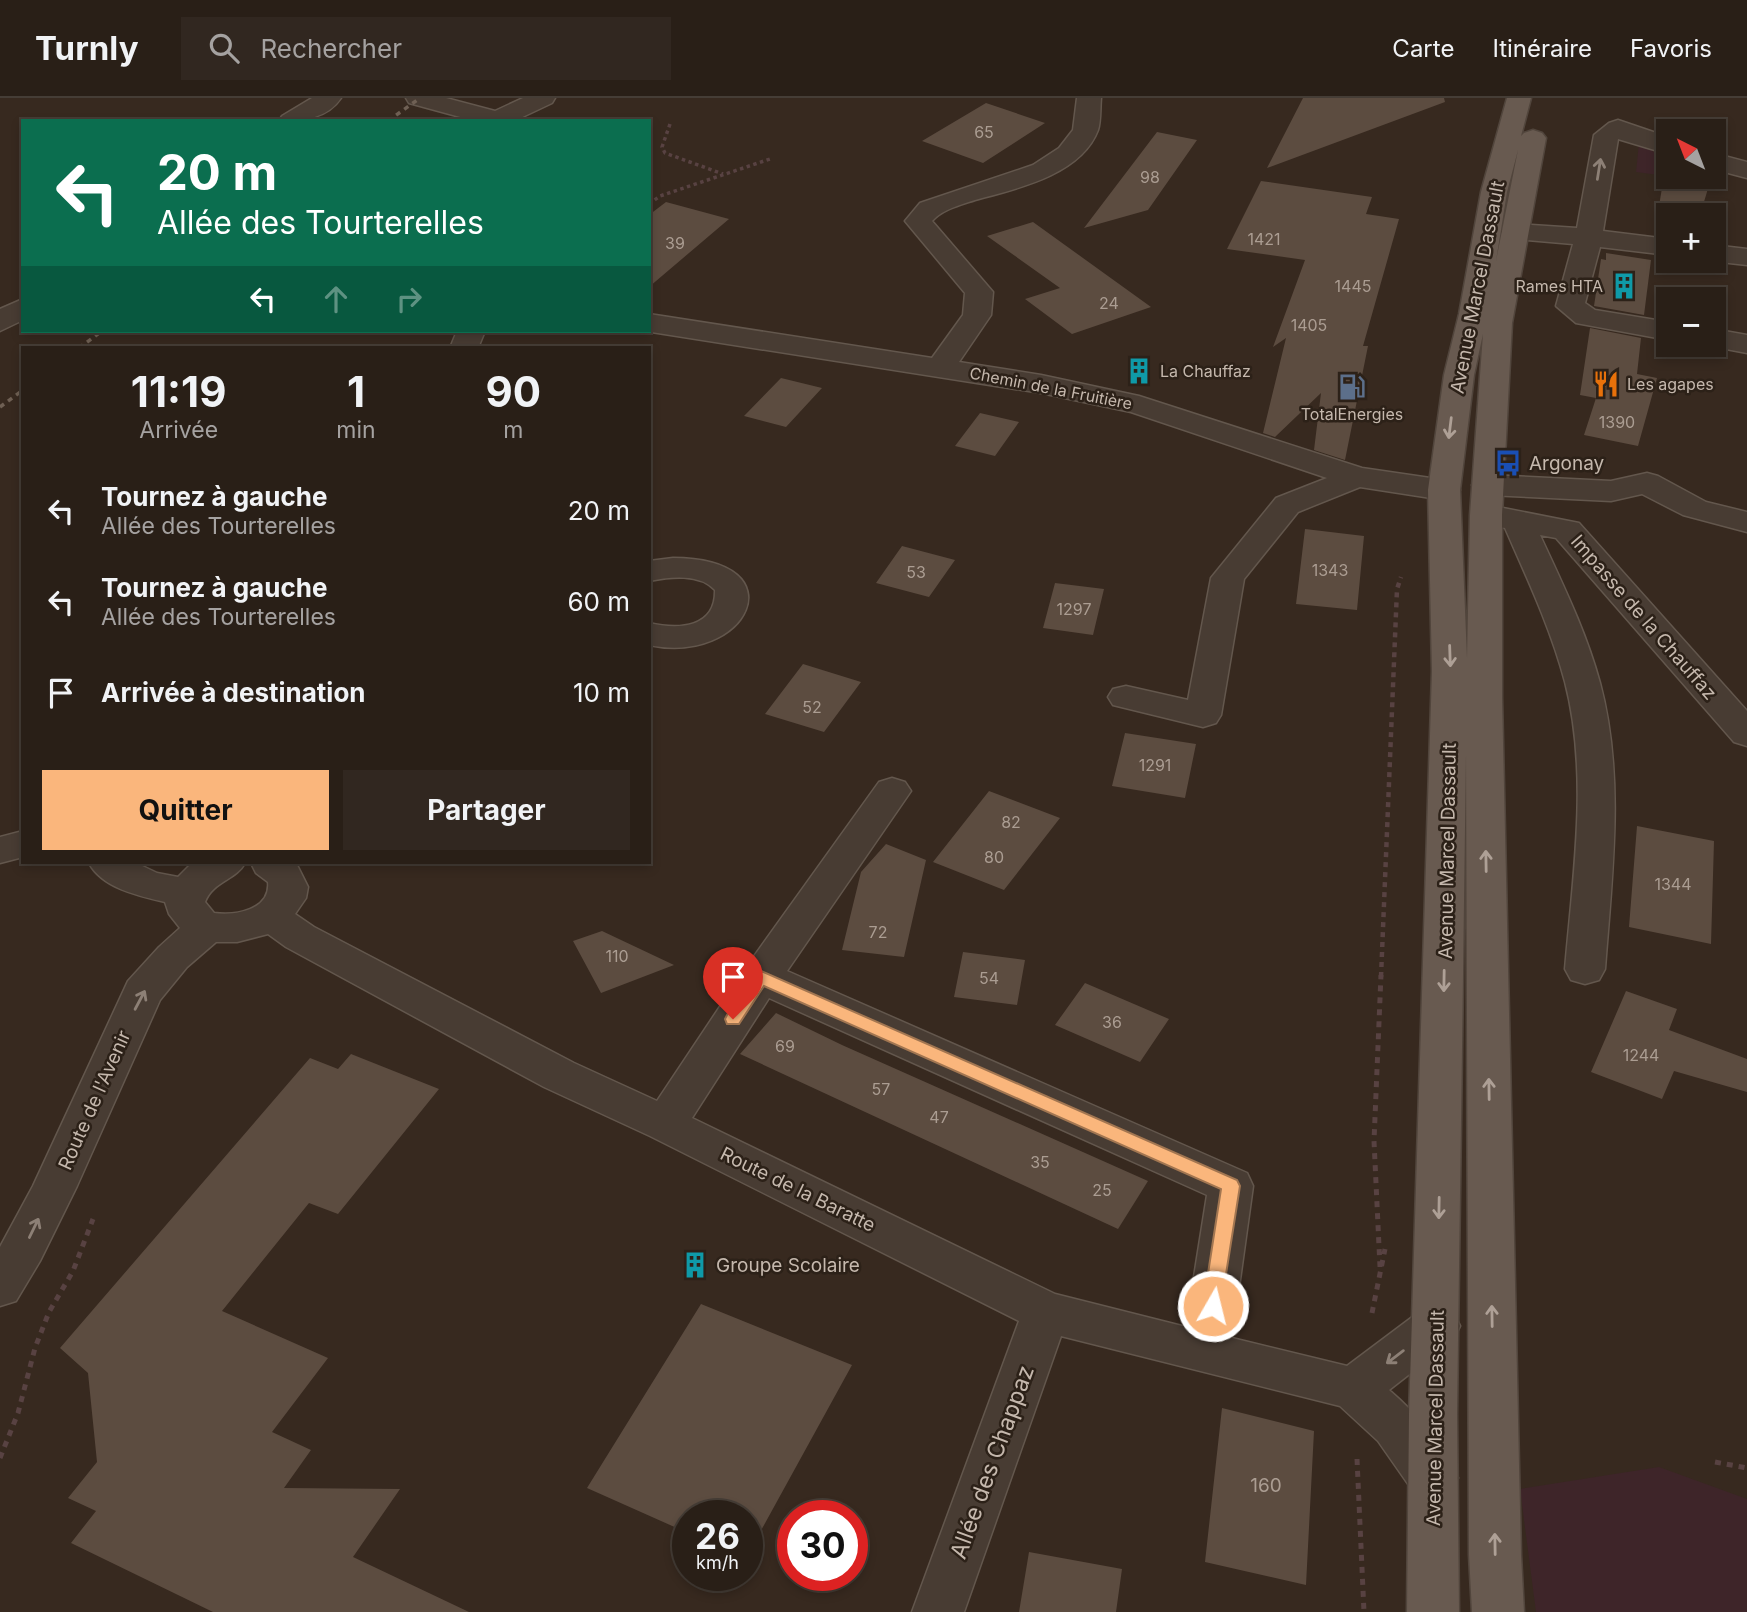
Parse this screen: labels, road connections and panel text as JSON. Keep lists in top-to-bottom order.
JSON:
{
  "streets": {
    "main road": ["Avenue Marcel Dassault"],
    "street": [
      "Chemin de la Fruitière",
      "Impasse de la Chauffaz",
      "Route de l'Avenir",
      "Route de la Baratte",
      "Allée des Chappaz"
    ]
  },
  "crossings": [
    ["Avenue Marcel Dassault", "Chemin de la Fruitière"],
    ["Avenue Marcel Dassault", "Impasse de la Chauffaz"],
    ["Route de la Baratte", "Allée des Chappaz"]
  ],
  "one_way": ["Route de l'Avenir"],
  "places": {
    "building": ["Rames HTA", "La Chauffaz", "Groupe Scolaire"],
    "restaurant": ["Les agapes"],
    "fuel station": ["TotalEnergies"],
    "bus stop": ["Argonay"]
  },
  "house_numbers": [
    "65",
    "98",
    "1421",
    "39",
    "1445",
    "24",
    "1405",
    "1390",
    "1343",
    "53",
    "1297",
    "52",
    "1291",
    "82",
    "80",
    "1344",
    "72",
    "110",
    "54",
    "36",
    "69",
    "1244",
    "57",
    "47",
    "35",
    "25",
    "160"
  ],
  "north": "top left",
  "page": {
    "header": "Turnly",
    "search": "Rechercher",
    "nav": ["Carte", "Itinéraire", "Favoris"],
    "map_buttons": ["+", "−"],
    "turn": ["20 m", "Allée des Tourterelles"],
    "eta": [
      "11:19",
      "Arrivée",
      "1",
      "min",
      "90",
      "m"
    ],
    "list": [
      {
        "name": "Tournez à gauche",
        "note": "Allée des Tourterelles",
        "value": "20 m"
      },
      {
        "name": "Tournez à gauche",
        "note": "Allée des Tourterelles",
        "value": "60 m"
      },
      {
        "name": "Arrivée à destination",
        "value": "10 m"
      }
    ],
    "buttons": ["Quitter", "Partager"],
    "speed": "26 km/h",
    "limit": "30"
  }
}
